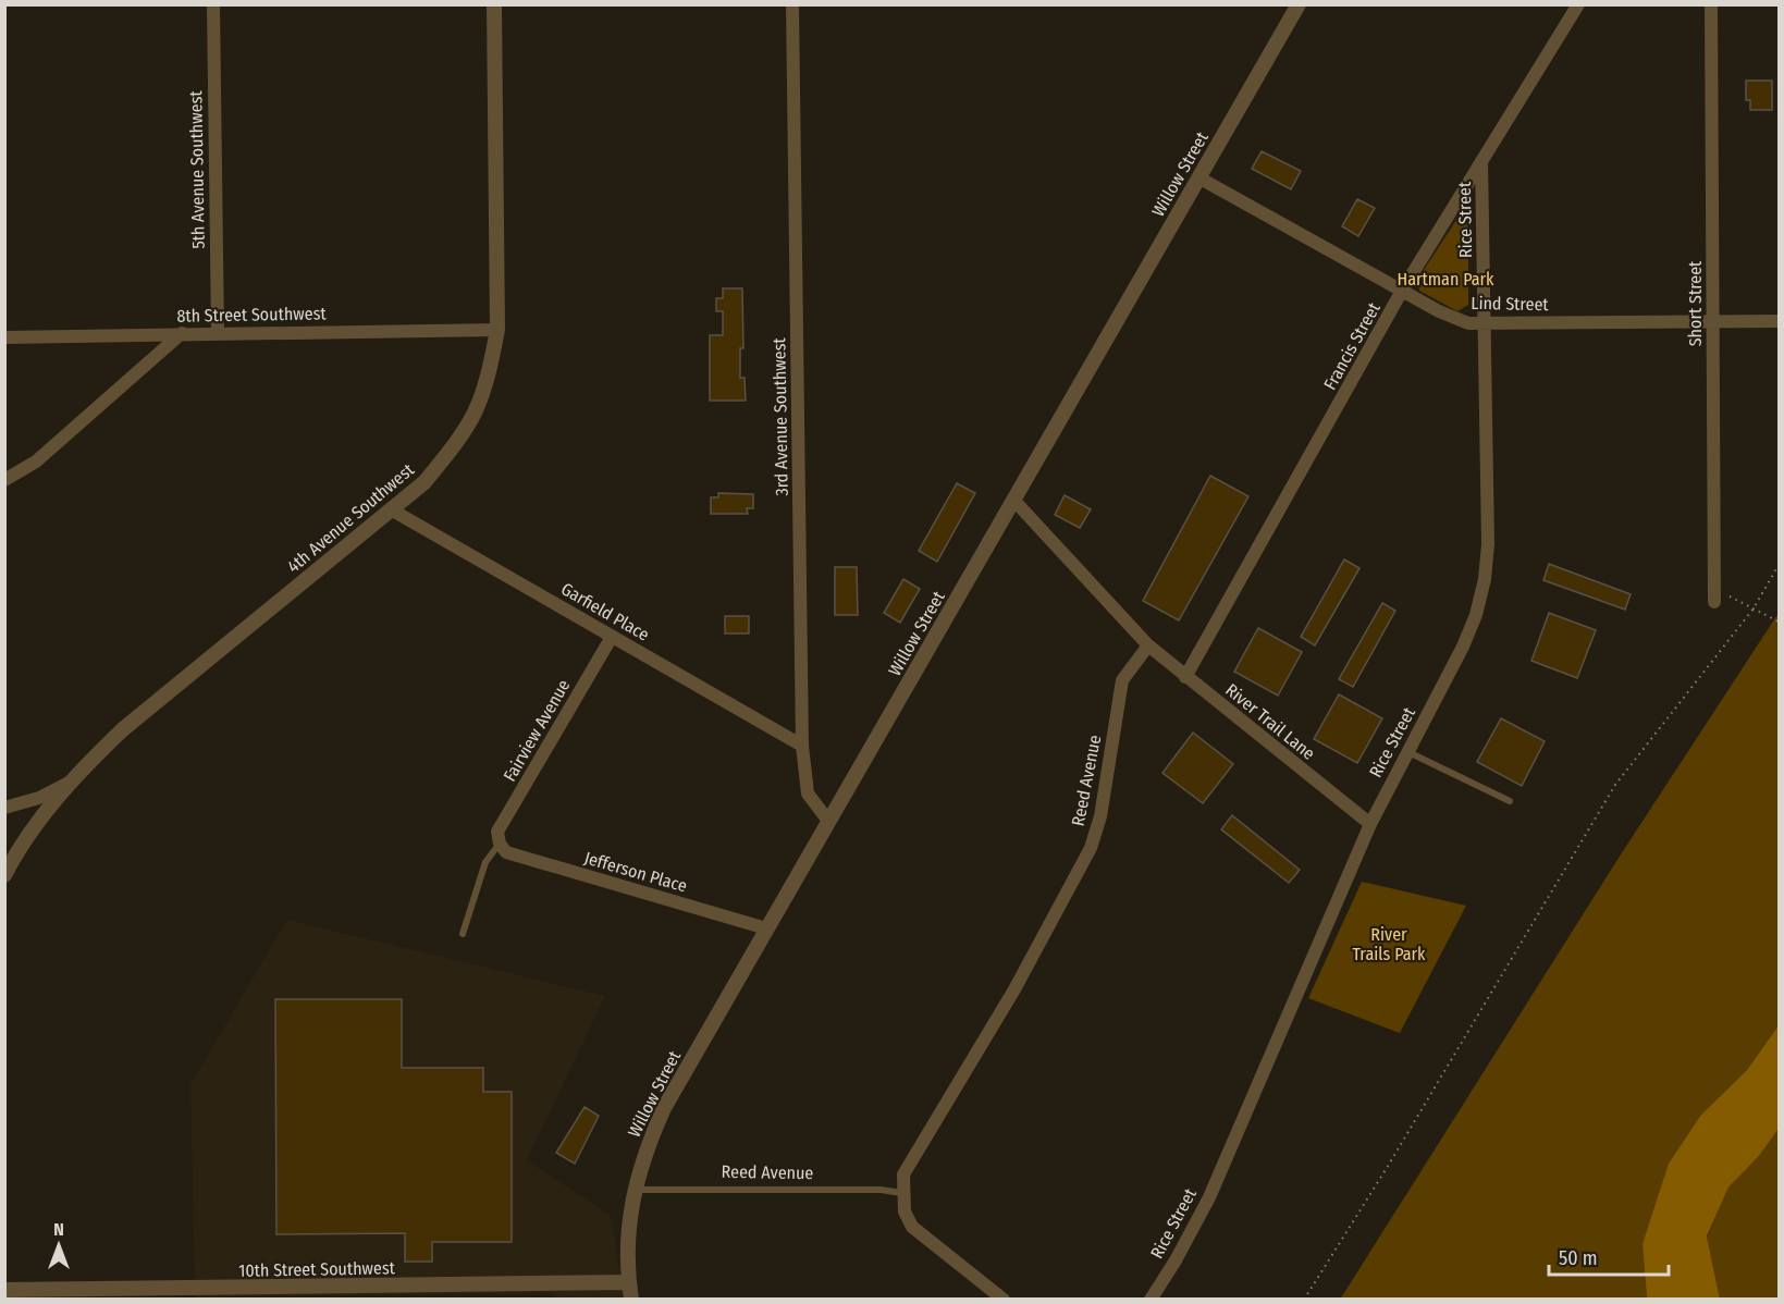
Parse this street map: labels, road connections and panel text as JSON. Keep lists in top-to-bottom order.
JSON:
{
  "streets": {
    "street": [
      "5th Avenue Southwest",
      "Willow Street",
      "Rice Street",
      "Lind Street",
      "Short Street",
      "8th Street Southwest",
      "Francis Street",
      "3rd Avenue Southwest",
      "4th Avenue Southwest",
      "Garfield Place",
      "River Trail Lane",
      "Fairview Avenue",
      "Reed Avenue",
      "Jefferson Place",
      "10th Street Southwest"
    ]
  },
  "crossings": [
    ["5th Avenue Southwest", "8th Street Southwest"],
    ["Willow Street", "Lind Street"],
    ["Willow Street", "3rd Avenue Southwest"],
    ["Willow Street", "Reed Avenue"],
    ["Willow Street", "Jefferson Place"],
    ["Willow Street", "10th Street Southwest"],
    ["Rice Street", "Lind Street"],
    ["Rice Street", "Francis Street"],
    ["Rice Street", "River Trail Lane"],
    ["Lind Street", "Short Street"],
    ["Lind Street", "Francis Street"],
    ["8th Street Southwest", "4th Avenue Southwest"],
    ["Francis Street", "River Trail Lane"],
    ["3rd Avenue Southwest", "Garfield Place"],
    ["4th Avenue Southwest", "Garfield Place"],
    ["Garfield Place", "Fairview Avenue"],
    ["River Trail Lane", "Reed Avenue"],
    ["Fairview Avenue", "Jefferson Place"]
  ],
  "parks": ["Hartman Park", "River Trails Park"],
  "scale_bar": "50 m",
  "north": "top"
}
